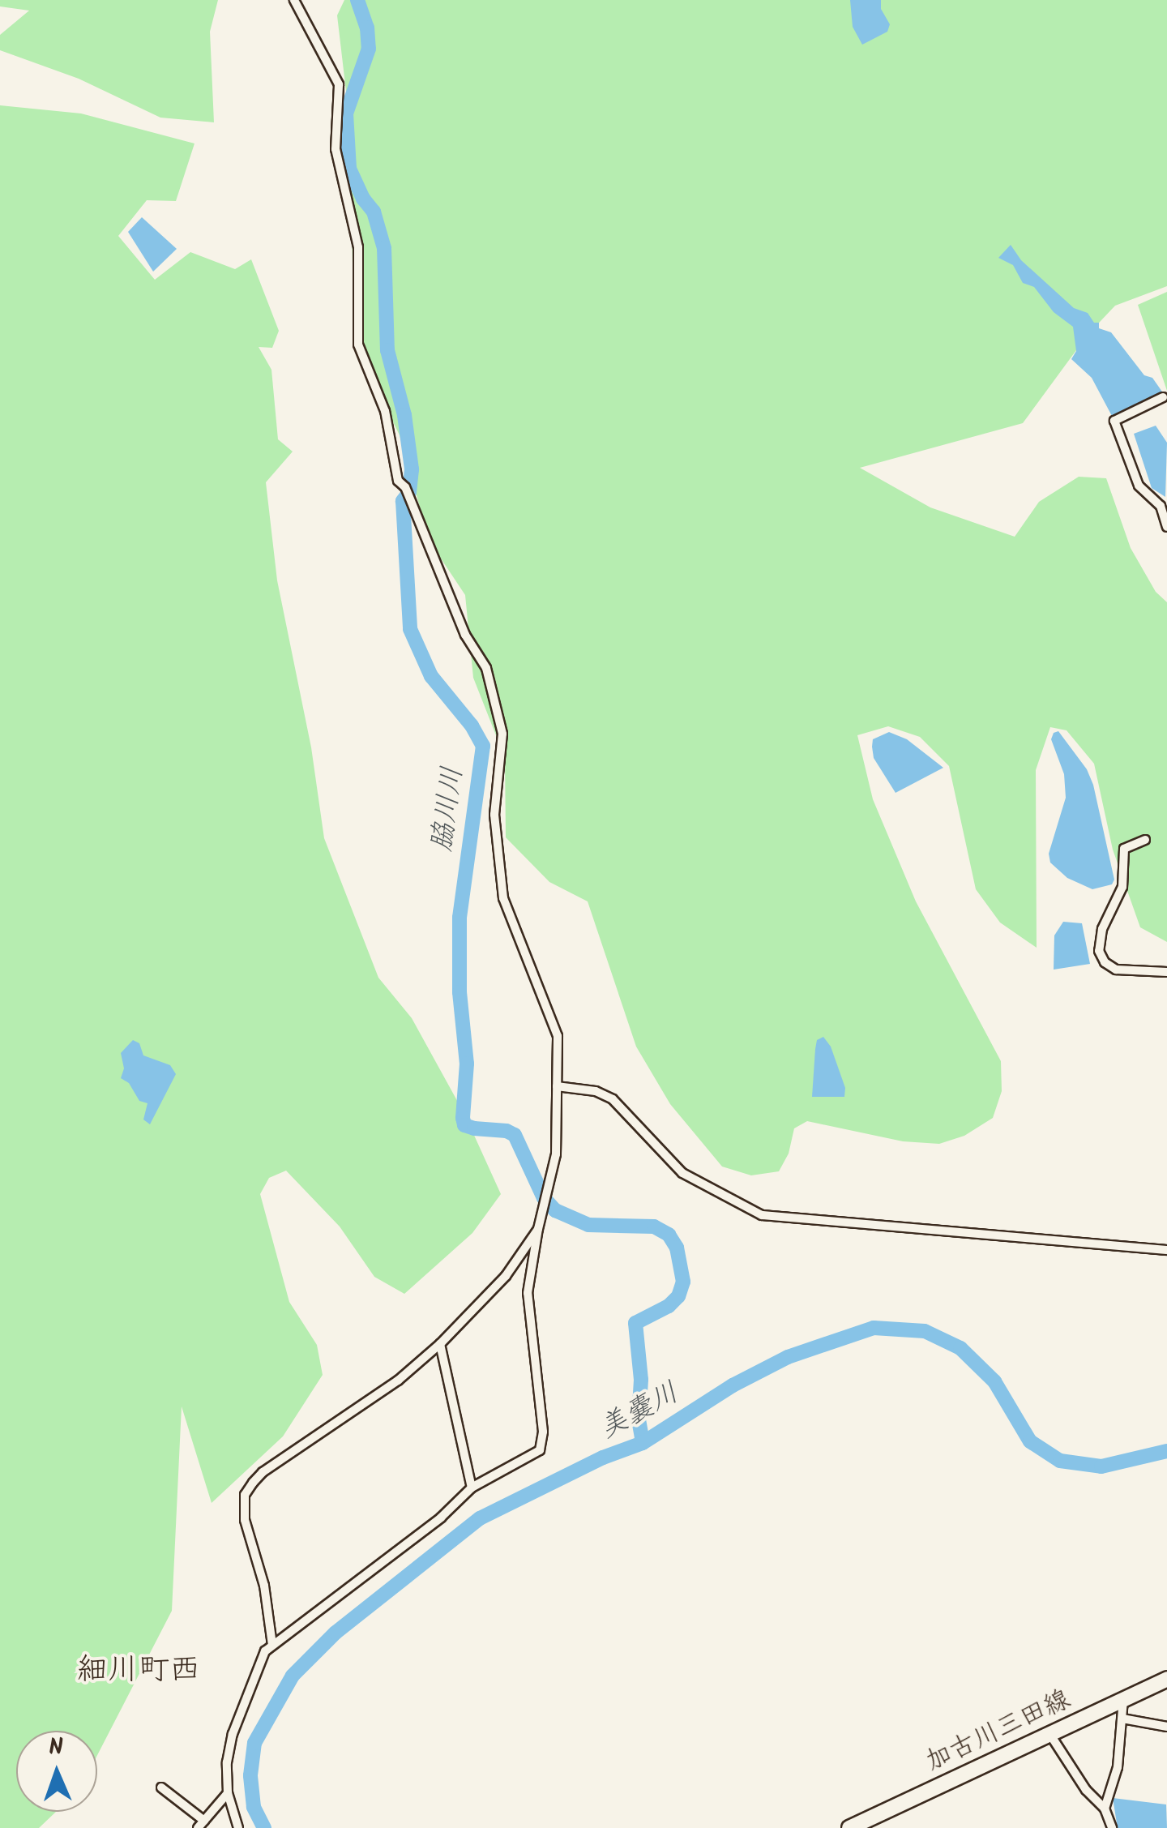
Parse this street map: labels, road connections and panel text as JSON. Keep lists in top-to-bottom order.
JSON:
{
  "streets": {
    "main road": ["加古川三田線"]
  },
  "districts": ["細川町西"],
  "water": ["脇川川", "美嚢川"],
  "north": "top"
}
